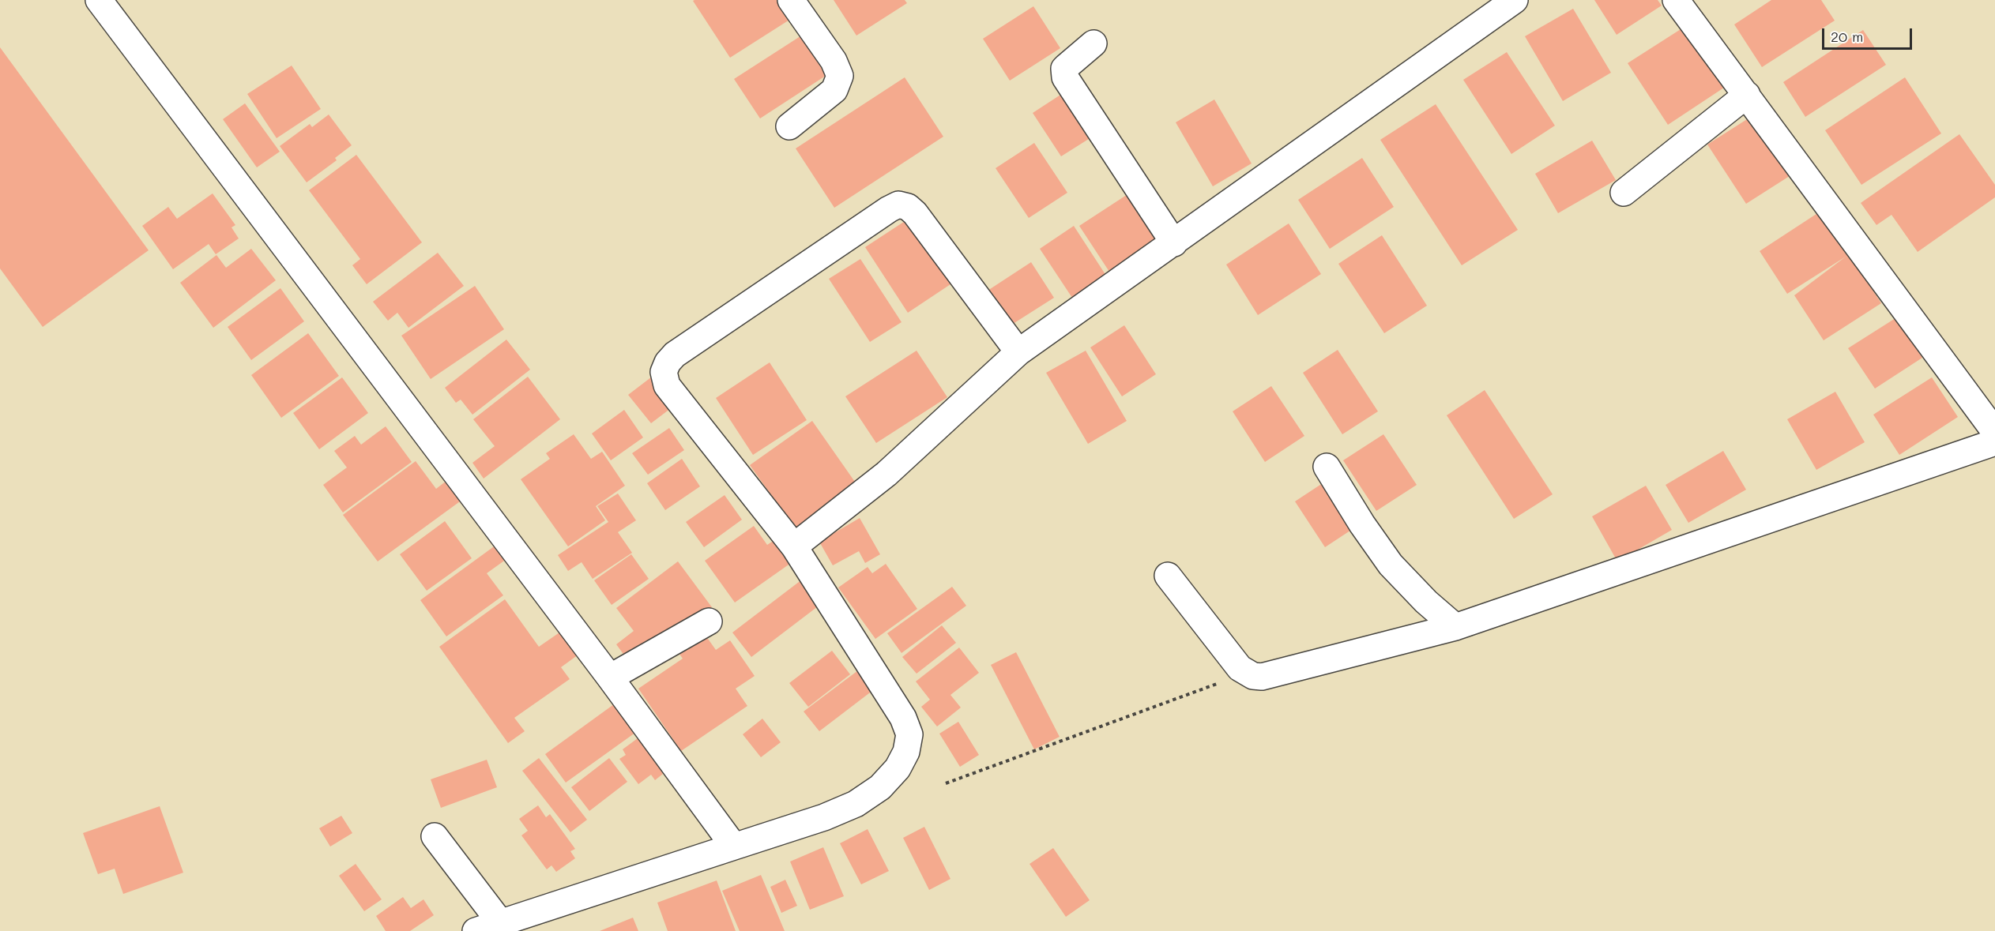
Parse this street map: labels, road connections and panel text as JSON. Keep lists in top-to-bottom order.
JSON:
{
  "scale_bar": "20 m"
}
